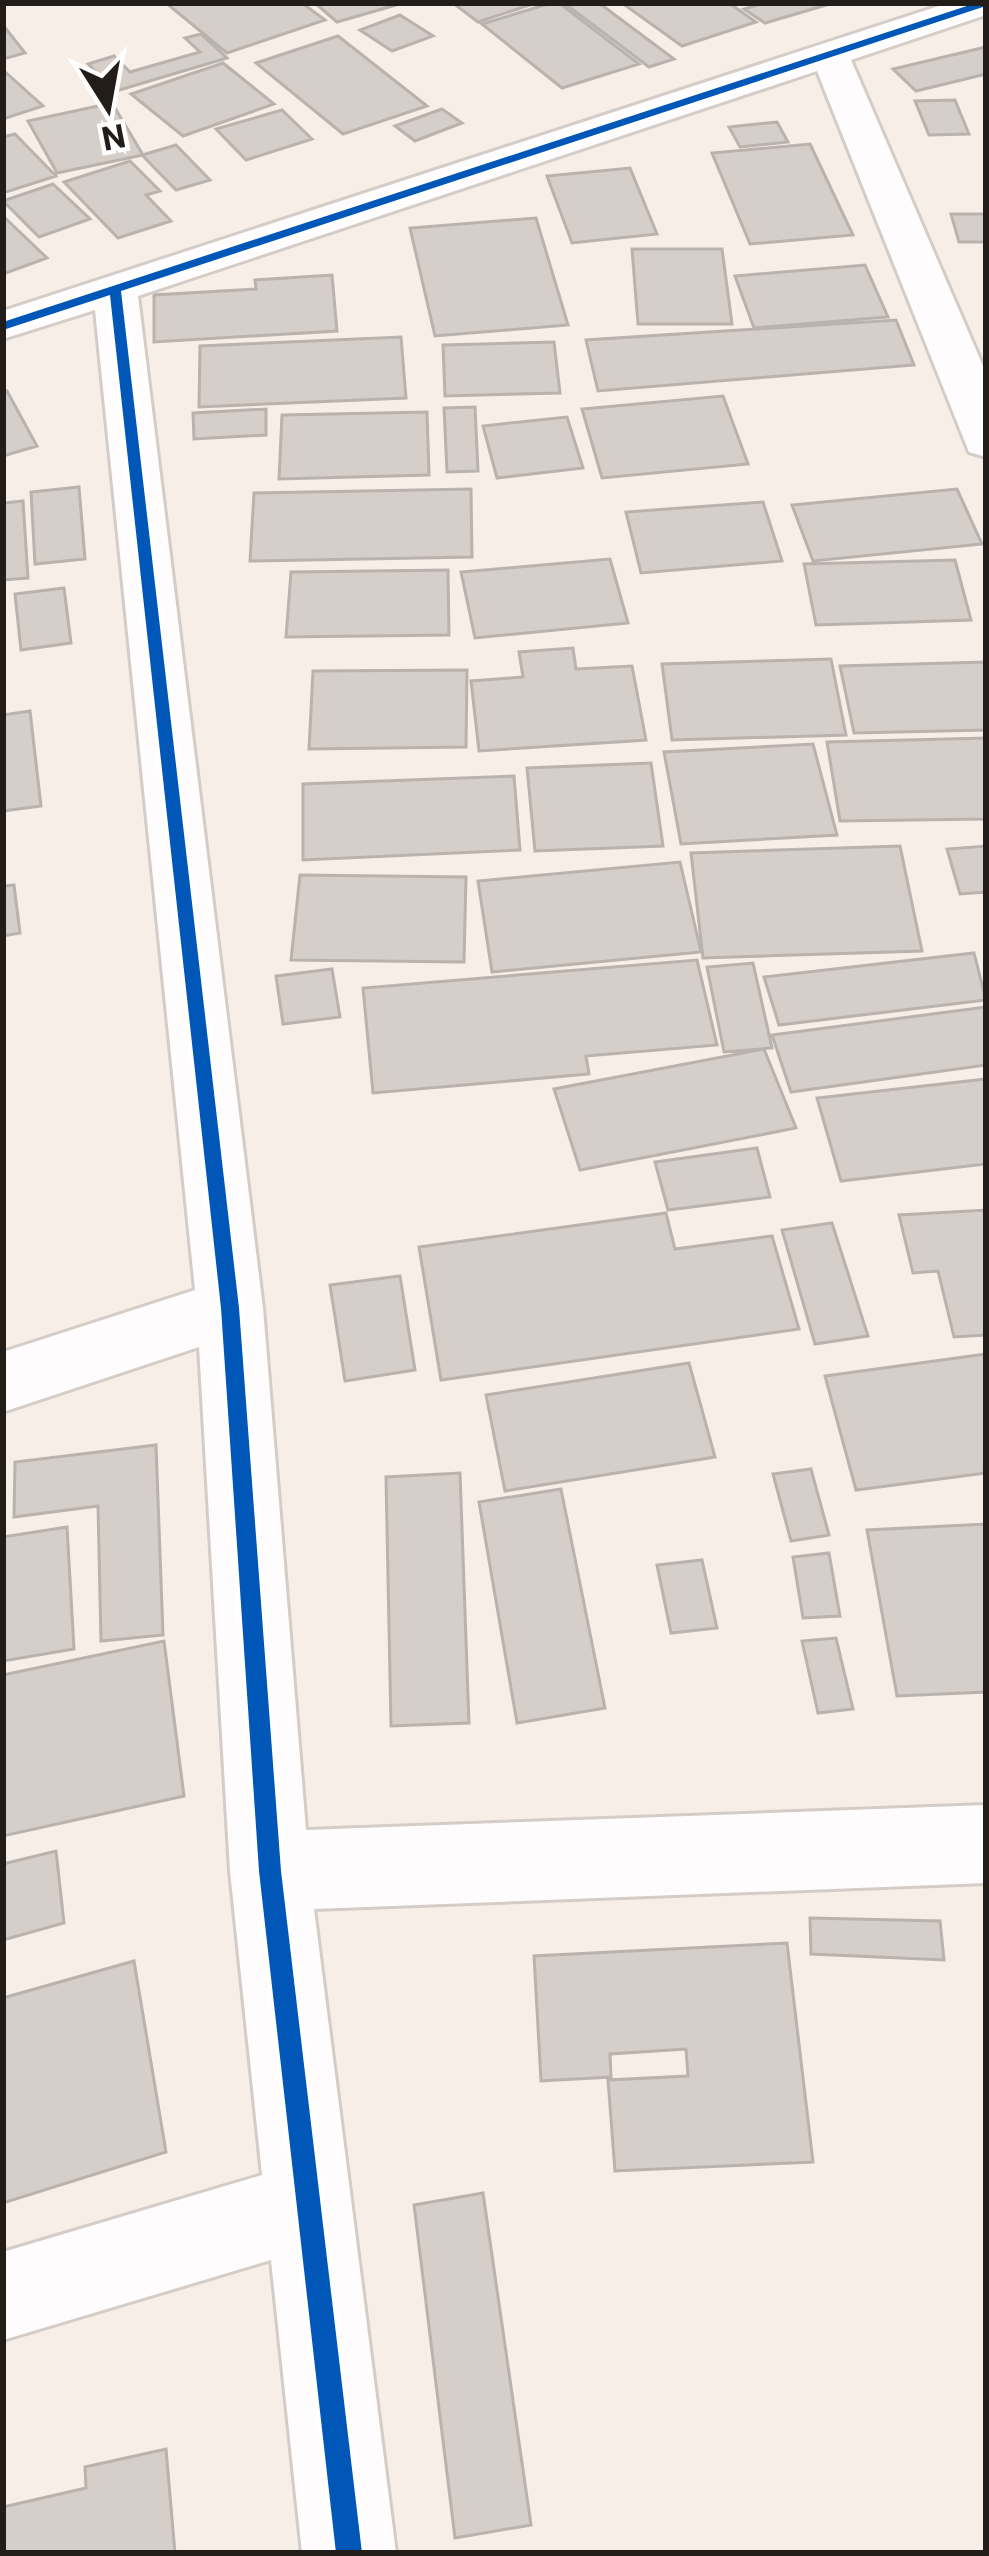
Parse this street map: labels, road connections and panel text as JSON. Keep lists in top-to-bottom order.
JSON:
{
  "north": "bottom"
}
